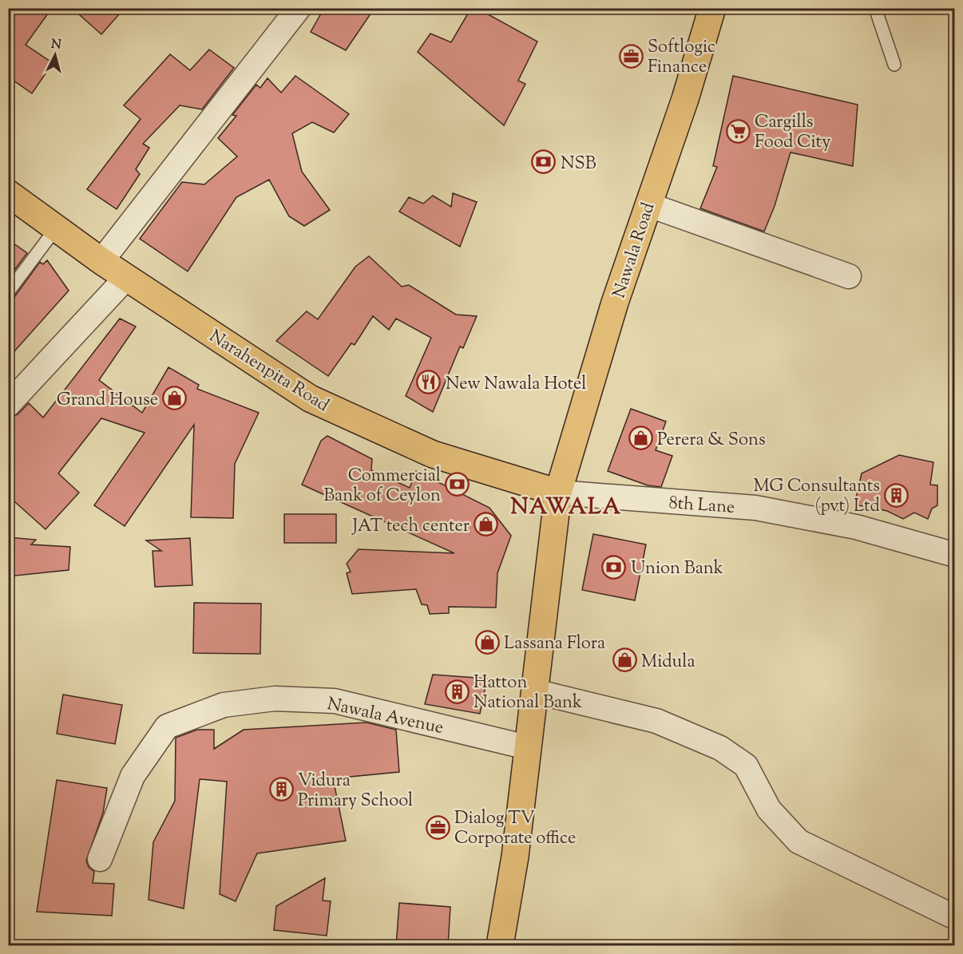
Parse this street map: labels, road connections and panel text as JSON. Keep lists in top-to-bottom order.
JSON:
{
  "streets": {
    "main road": ["Nawala Road", "Narahenpita Road"],
    "street": ["8th Lane", "Nawala Avenue"]
  },
  "crossings": [
    ["Nawala Road", "Narahenpita Road"],
    ["Nawala Road", "8th Lane"],
    ["Nawala Road", "Nawala Avenue"],
    ["Narahenpita Road", "8th Lane"]
  ],
  "districts": ["NAWALA"],
  "places": {
    "office": ["Softlogic Finance", "Dialog TV Corporate office"],
    "supermarket": ["Cargills Food City"],
    "bank": ["NSB", "Commercial Bank of Ceylon", "Union Bank"],
    "restaurant": ["New Nawala Hotel"],
    "shop": [
      "Grand House",
      "Perera & Sons",
      "JAT tech center",
      "Lassana Flora",
      "Midula"
    ],
    "building": ["MG Consultants (pvt) Ltd", "Hatton National Bank", "Vidura Primary School"]
  },
  "north": "top"
}
